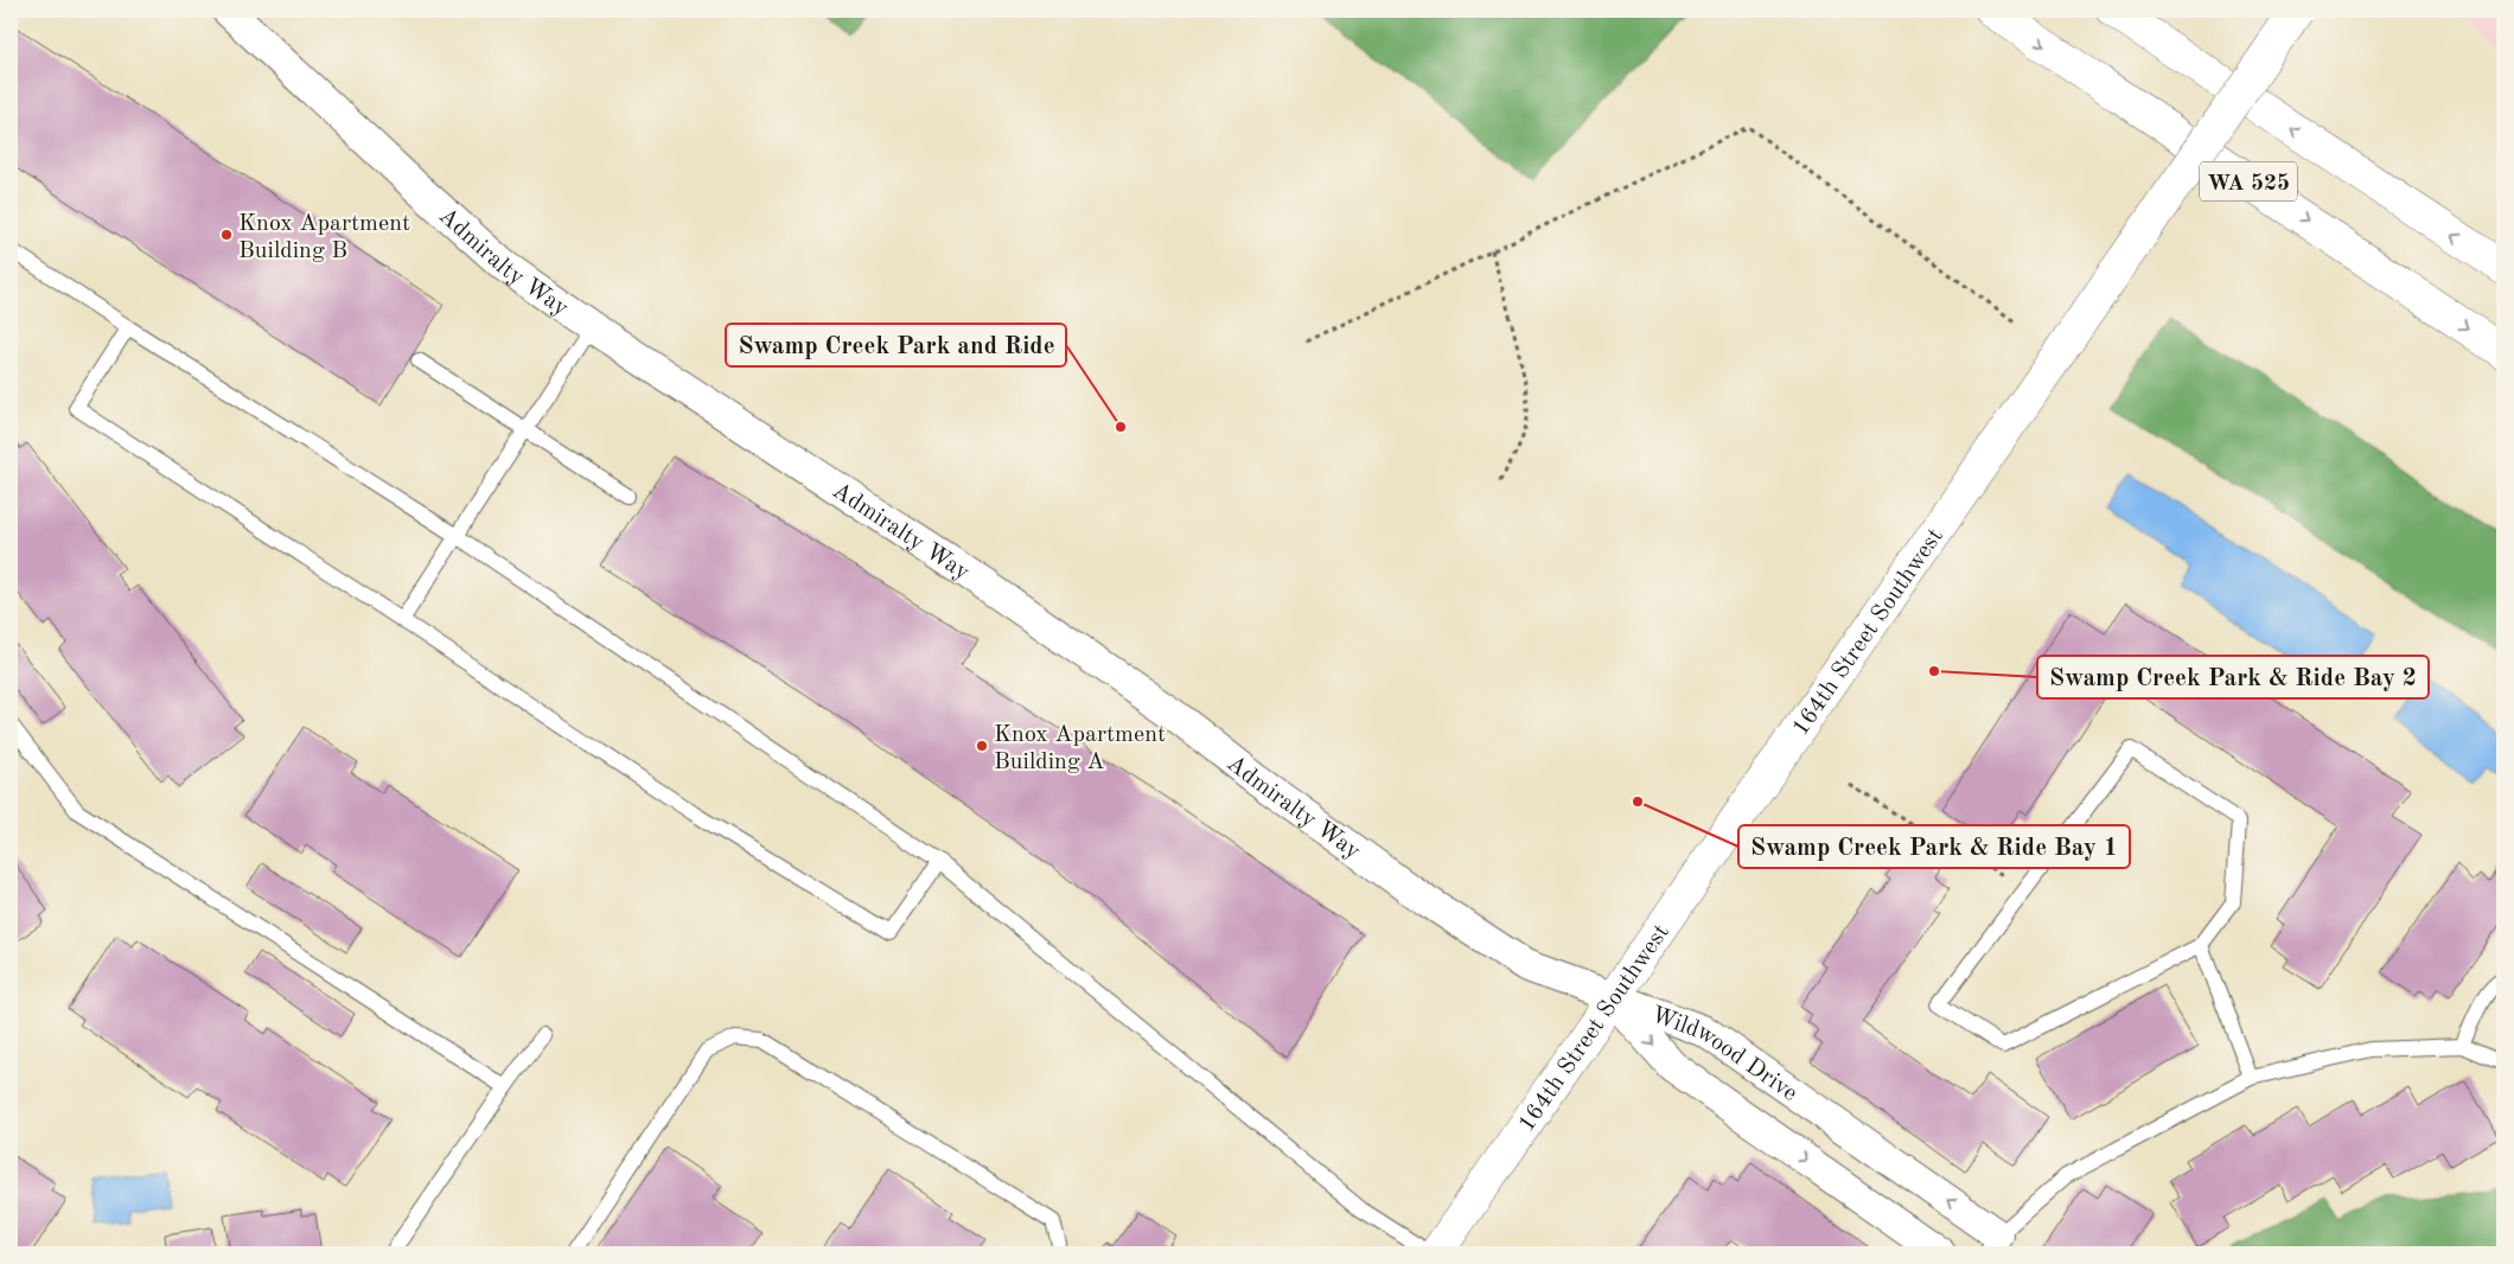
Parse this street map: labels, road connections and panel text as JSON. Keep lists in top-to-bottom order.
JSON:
{
  "streets": {
    "main road": ["WA 525", "164th Street Southwest"],
    "street": ["Admiralty Way", "Wildwood Drive"]
  },
  "crossings": [
    ["Admiralty Way", "164th Street Southwest"],
    ["Admiralty Way", "Wildwood Drive"],
    ["164th Street Southwest", "Wildwood Drive"]
  ],
  "places": [
    "Knox Apartment Building B",
    "Swamp Creek Park and Ride",
    "Swamp Creek Park & Ride Bay 2",
    "Knox Apartment Building A",
    "Swamp Creek Park & Ride Bay 1"
  ]
}
